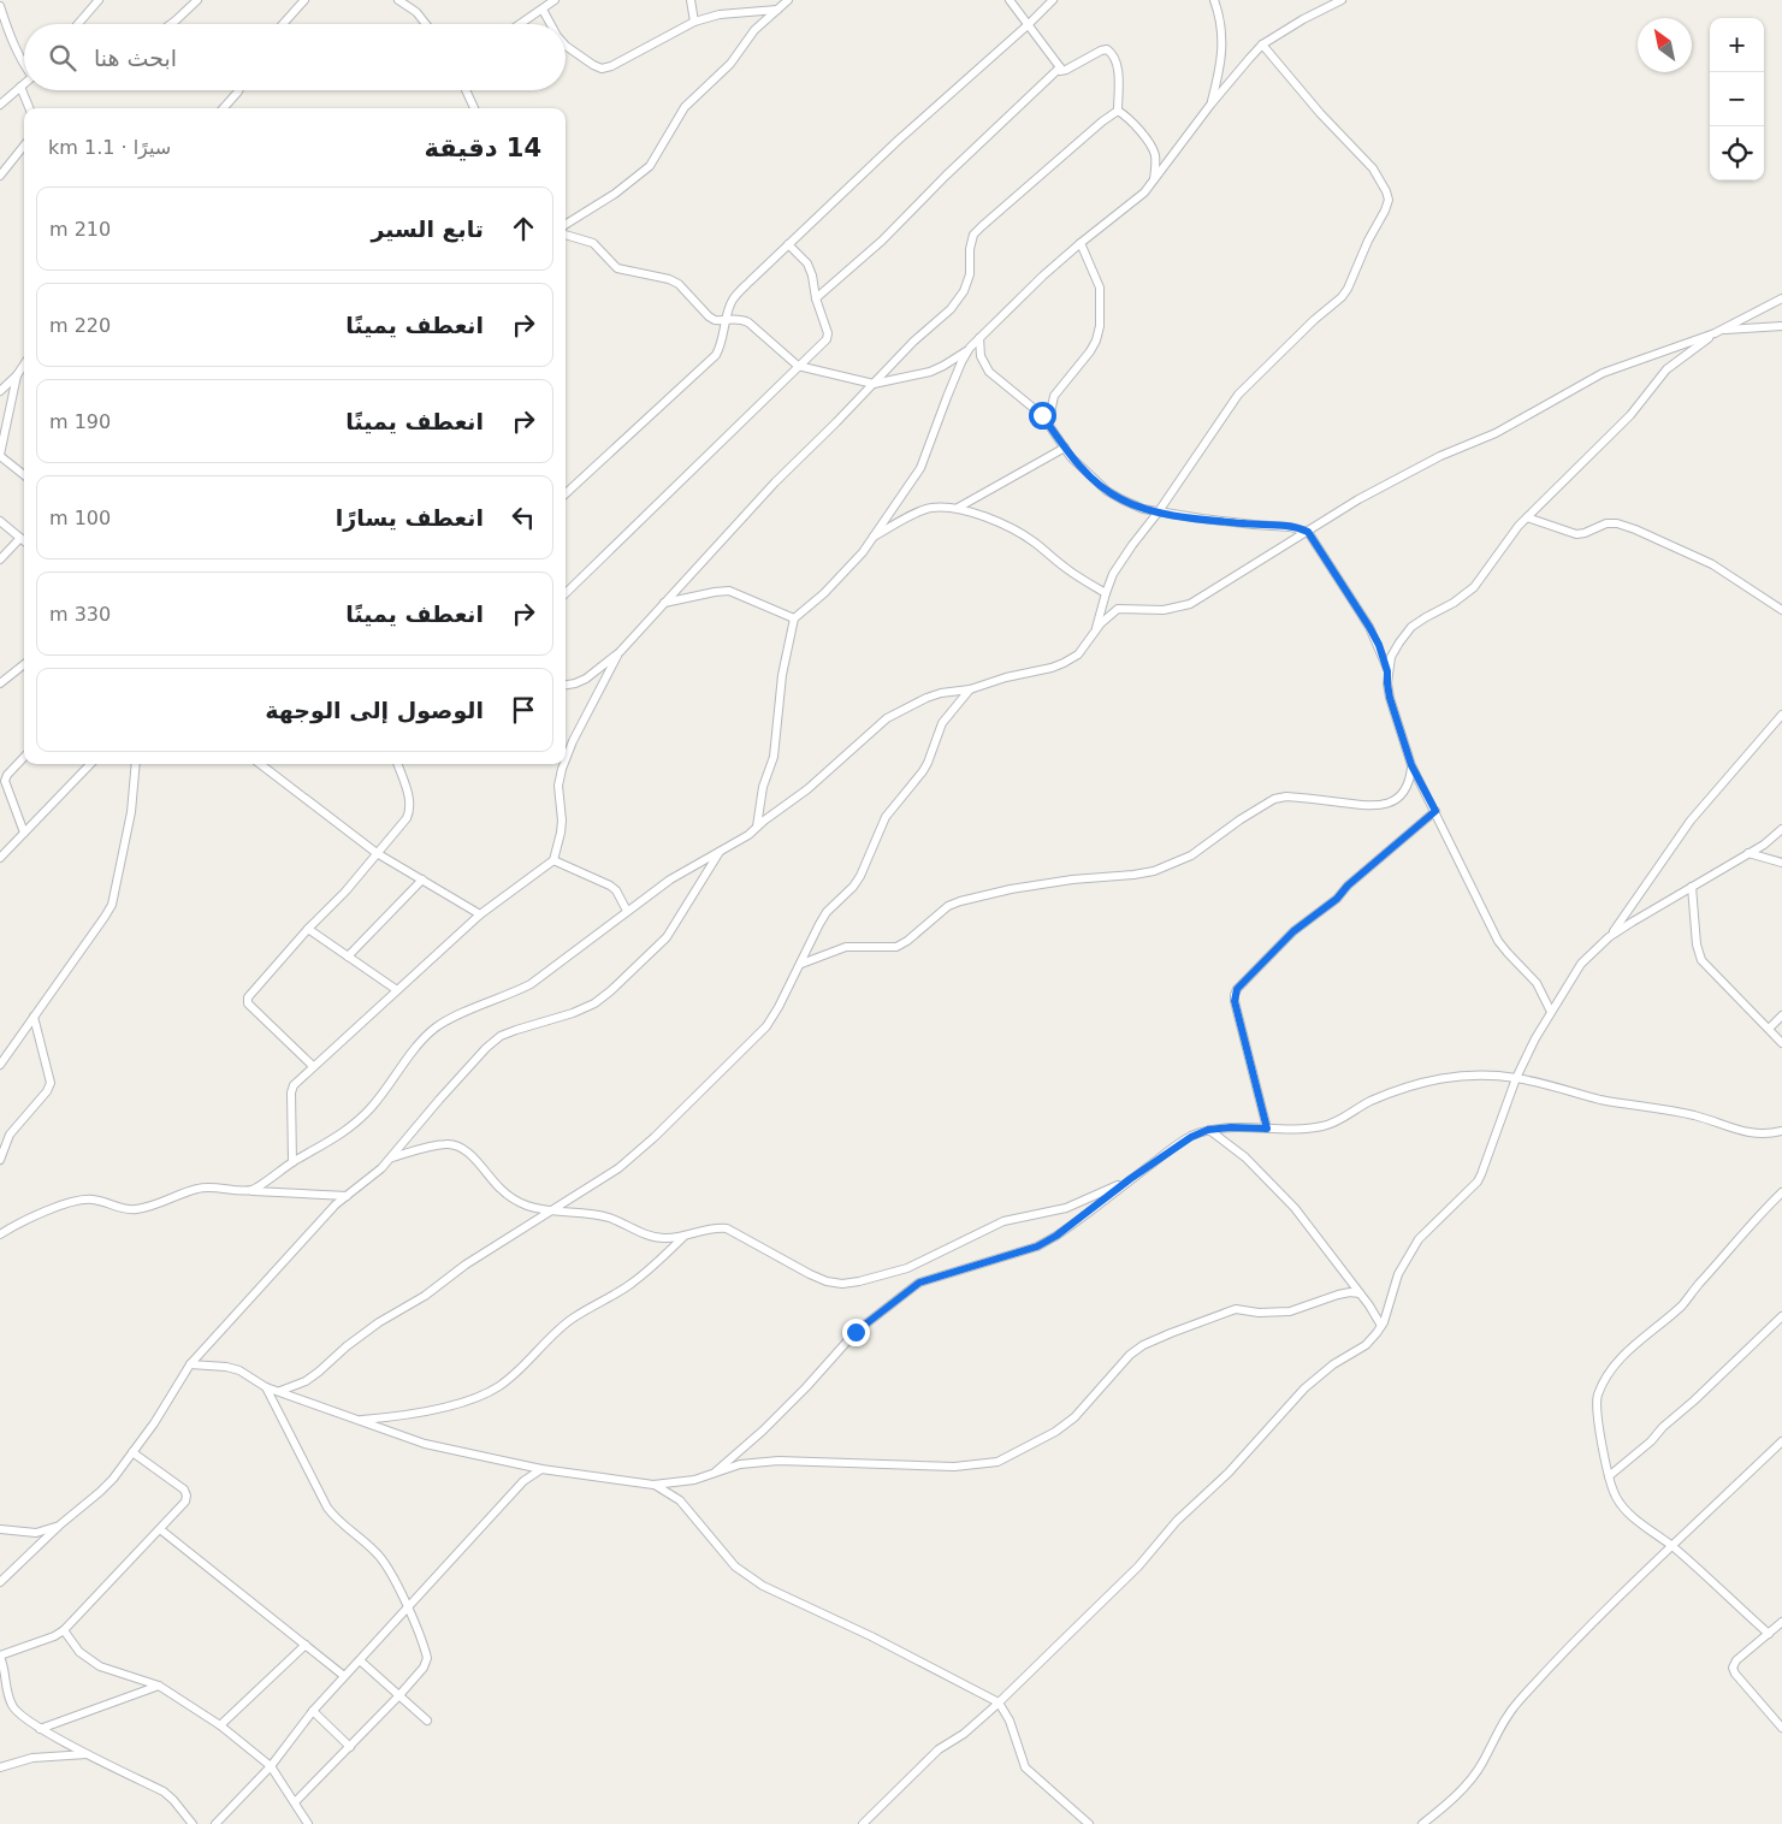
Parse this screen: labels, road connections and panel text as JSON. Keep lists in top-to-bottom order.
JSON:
{
  "north": "top left",
  "page": {
    "map_buttons": ["+", "−"],
    "search": "ابحث هنا",
    "heading": ["14 دقيقة", "سيرًا · 1.1 km"],
    "list": [
      ["تابع السير", "210 m"],
      ["انعطف يمينًا", "220 m"],
      ["انعطف يمينًا", "190 m"],
      ["انعطف يسارًا", "100 m"],
      ["انعطف يمينًا", "330 m"],
      "الوصول إلى الوجهة"
    ]
  }
}
